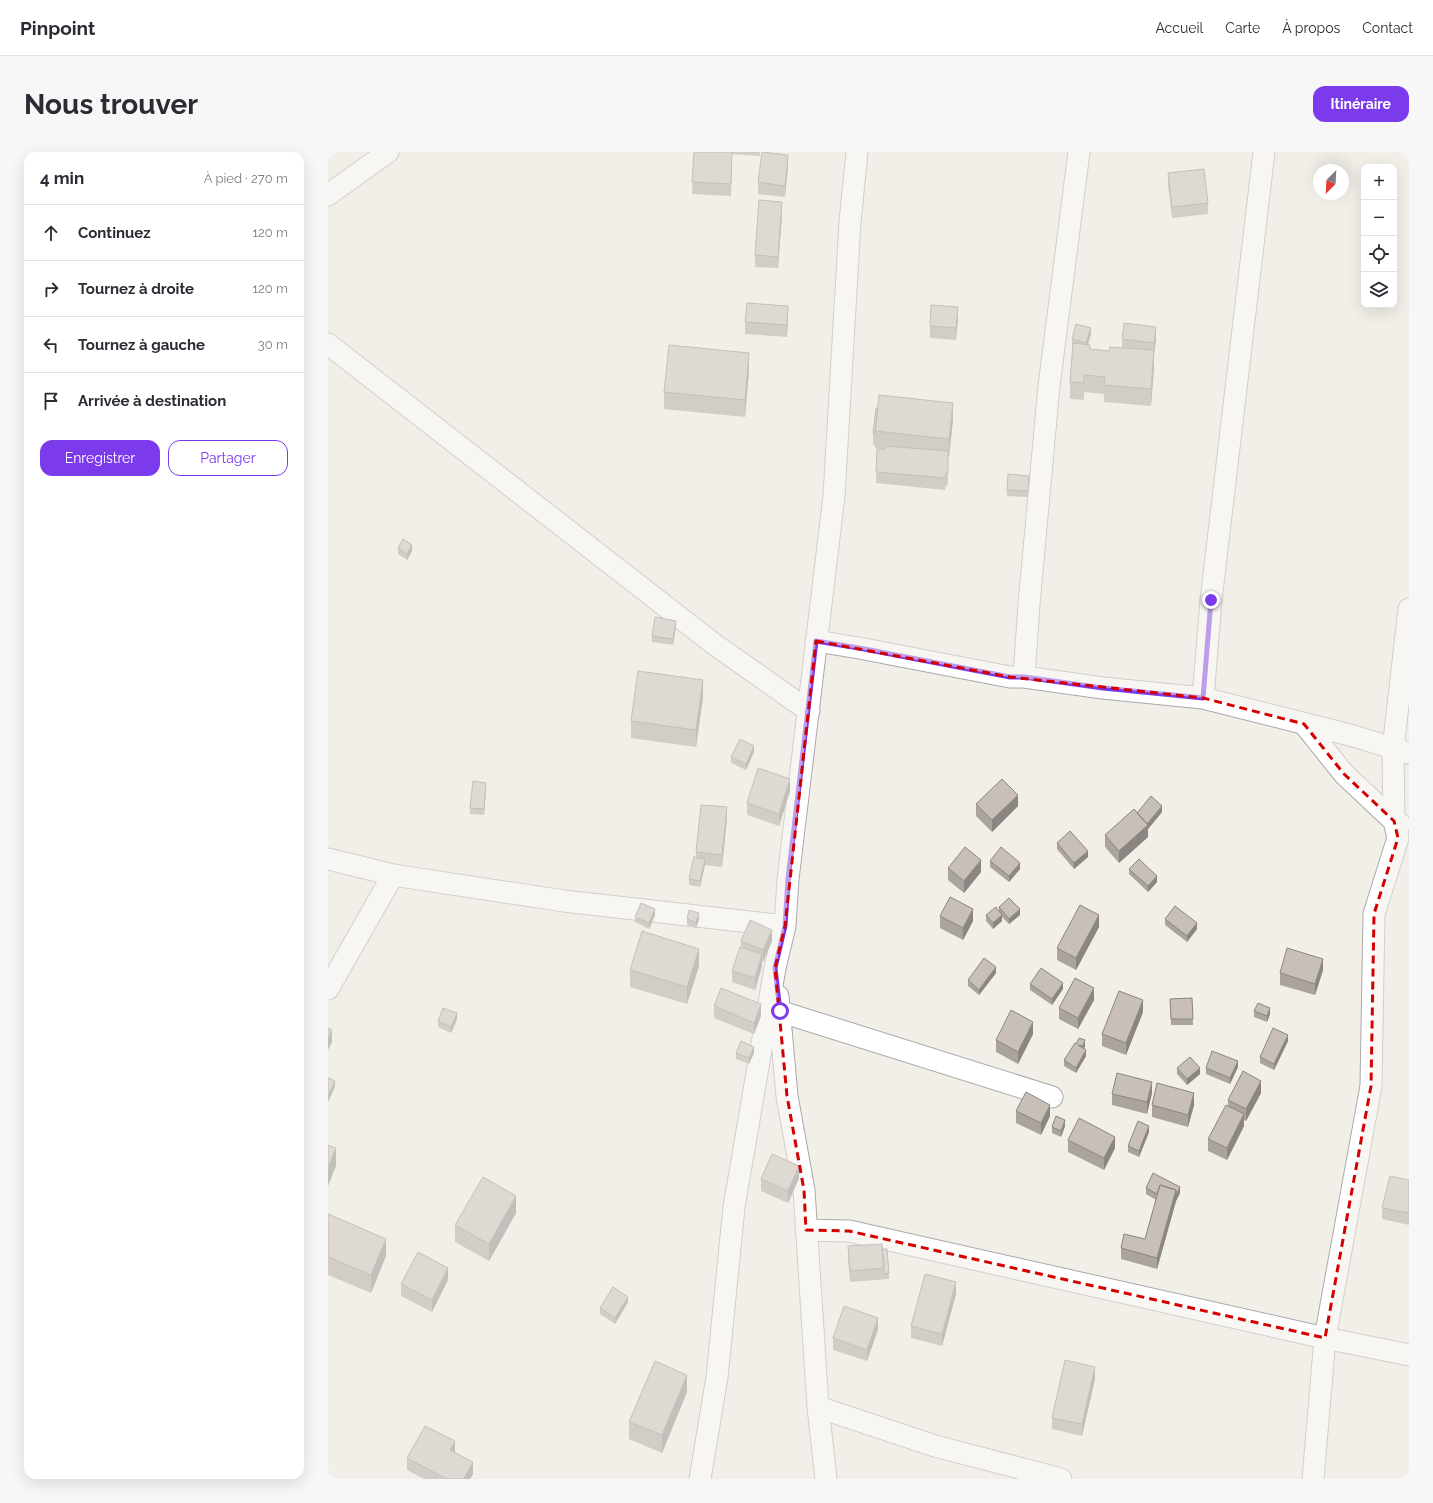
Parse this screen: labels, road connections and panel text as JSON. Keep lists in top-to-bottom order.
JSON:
{
  "north": "bottom left",
  "page": {
    "header": "Pinpoint",
    "nav": [
      "Accueil",
      "Carte",
      "À propos",
      "Contact"
    ],
    "buttons": [
      "Itinéraire",
      ["Enregistrer", "Partager"]
    ],
    "title": "Nous trouver",
    "heading": ["4 min", "À pied · 270 m"],
    "map_buttons": ["+", "−"],
    "list": [
      ["Continuez", "120 m"],
      ["Tournez à droite", "120 m"],
      ["Tournez à gauche", "30 m"],
      "Arrivée à destination"
    ]
  }
}
